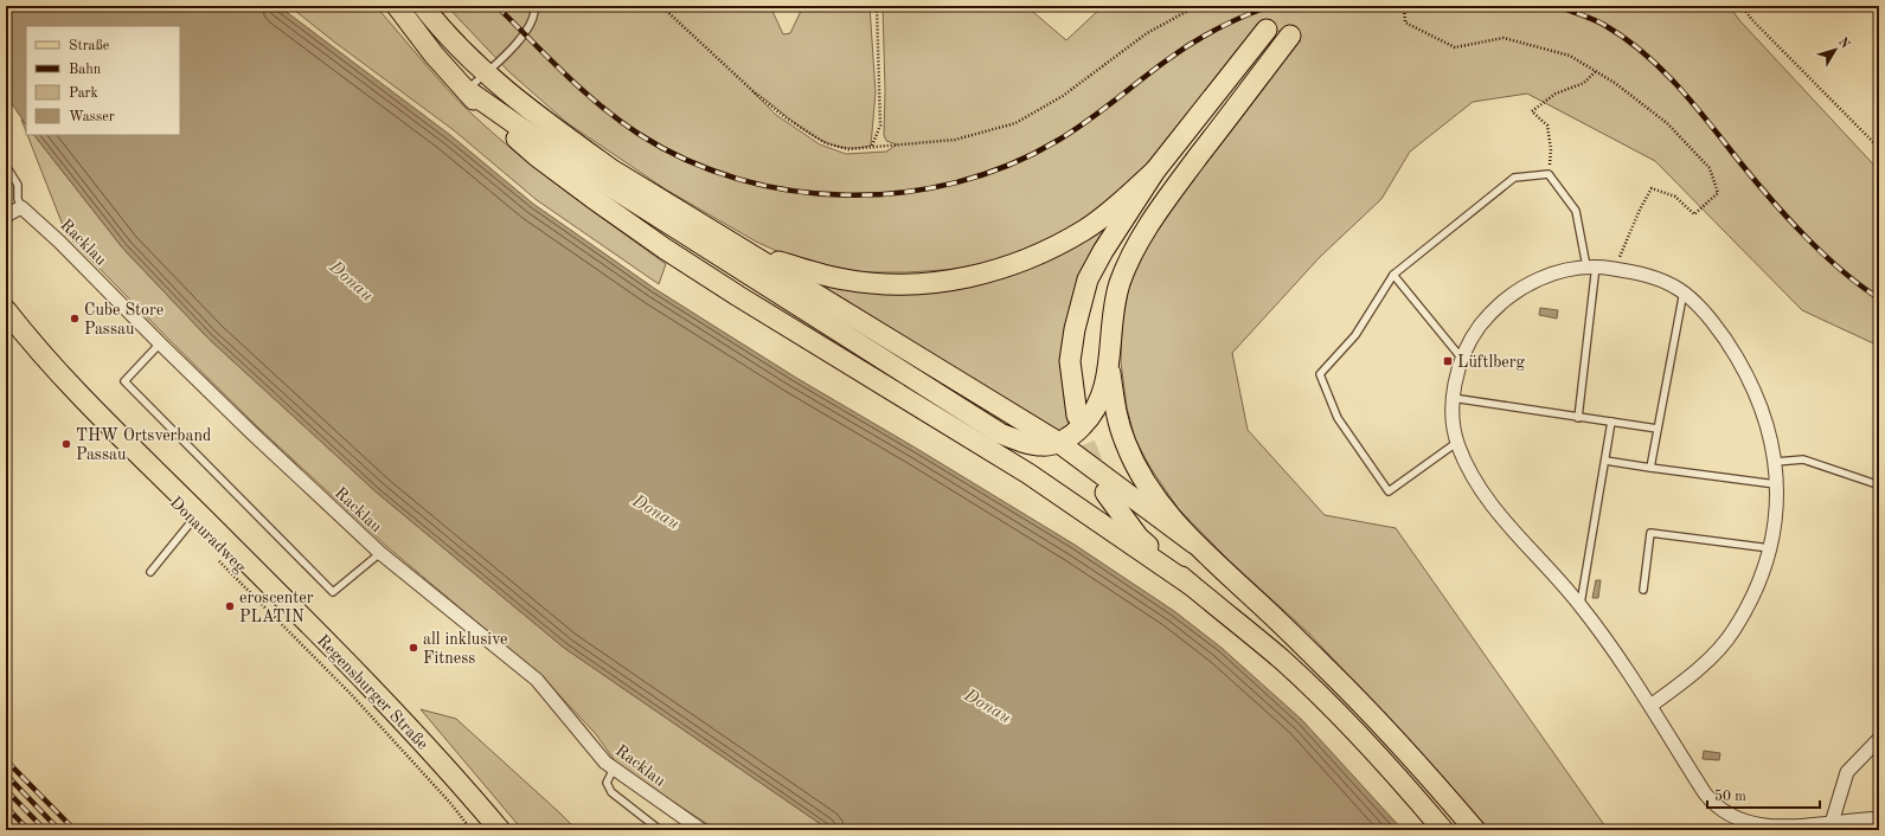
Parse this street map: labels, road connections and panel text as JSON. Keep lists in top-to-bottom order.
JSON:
{
  "streets": {
    "main road": ["Regensburger Straße"],
    "street": ["Racklau"],
    "path": ["Donauradweg"]
  },
  "water": ["Donau"],
  "places": {
    "other": [
      "Cube Store Passau",
      "THW Ortsverband Passau",
      "eroscenter PLATIN",
      "all inklusive Fitness"
    ],
    "transit": ["Lüftlberg"]
  },
  "legend": [
    "Straße",
    "Bahn",
    "Park",
    "Wasser"
  ],
  "scale_bar": "50 m",
  "north": "top right"
}
